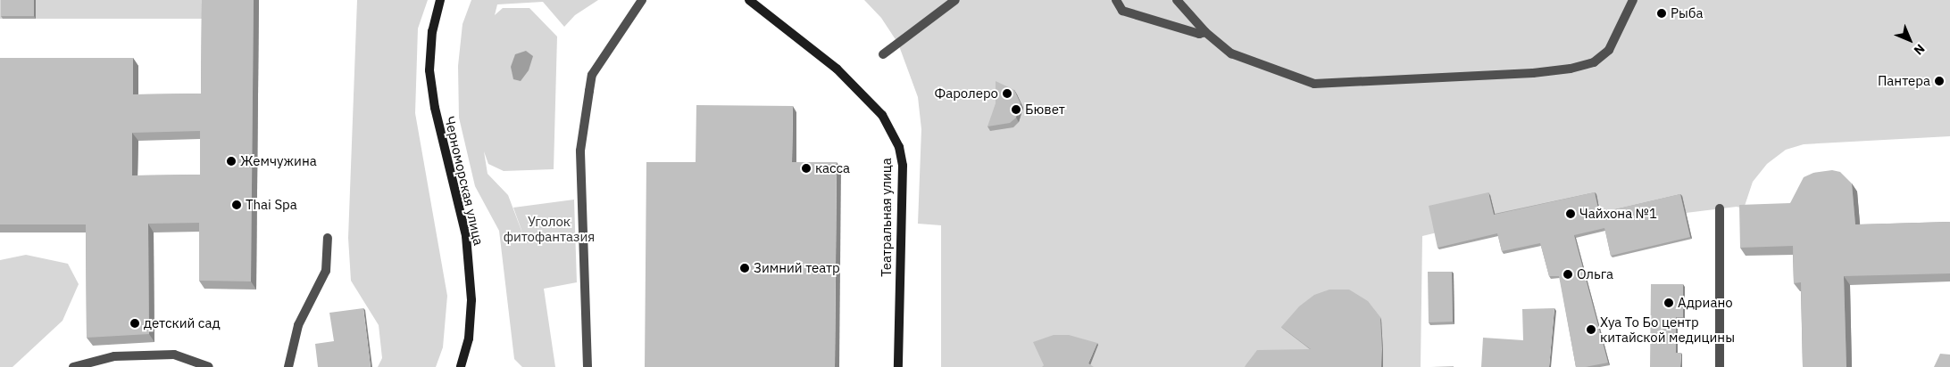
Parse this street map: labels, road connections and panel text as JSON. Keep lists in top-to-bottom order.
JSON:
{
  "streets": {
    "main road": ["Черноморская улица", "Театральная улица"]
  },
  "parks": ["Уголок фитофантазия"],
  "places": [
    "Рыба",
    "Пантера",
    "Фаролеро",
    "Бювет",
    "Жемчужина",
    "касса",
    "Thai Spa",
    "Чайхона №1",
    "Зимний театр",
    "Ольга",
    "Адриано",
    "детский сад",
    "Хуа То Бо центр китайской медицины"
  ],
  "north": "bottom right"
}
